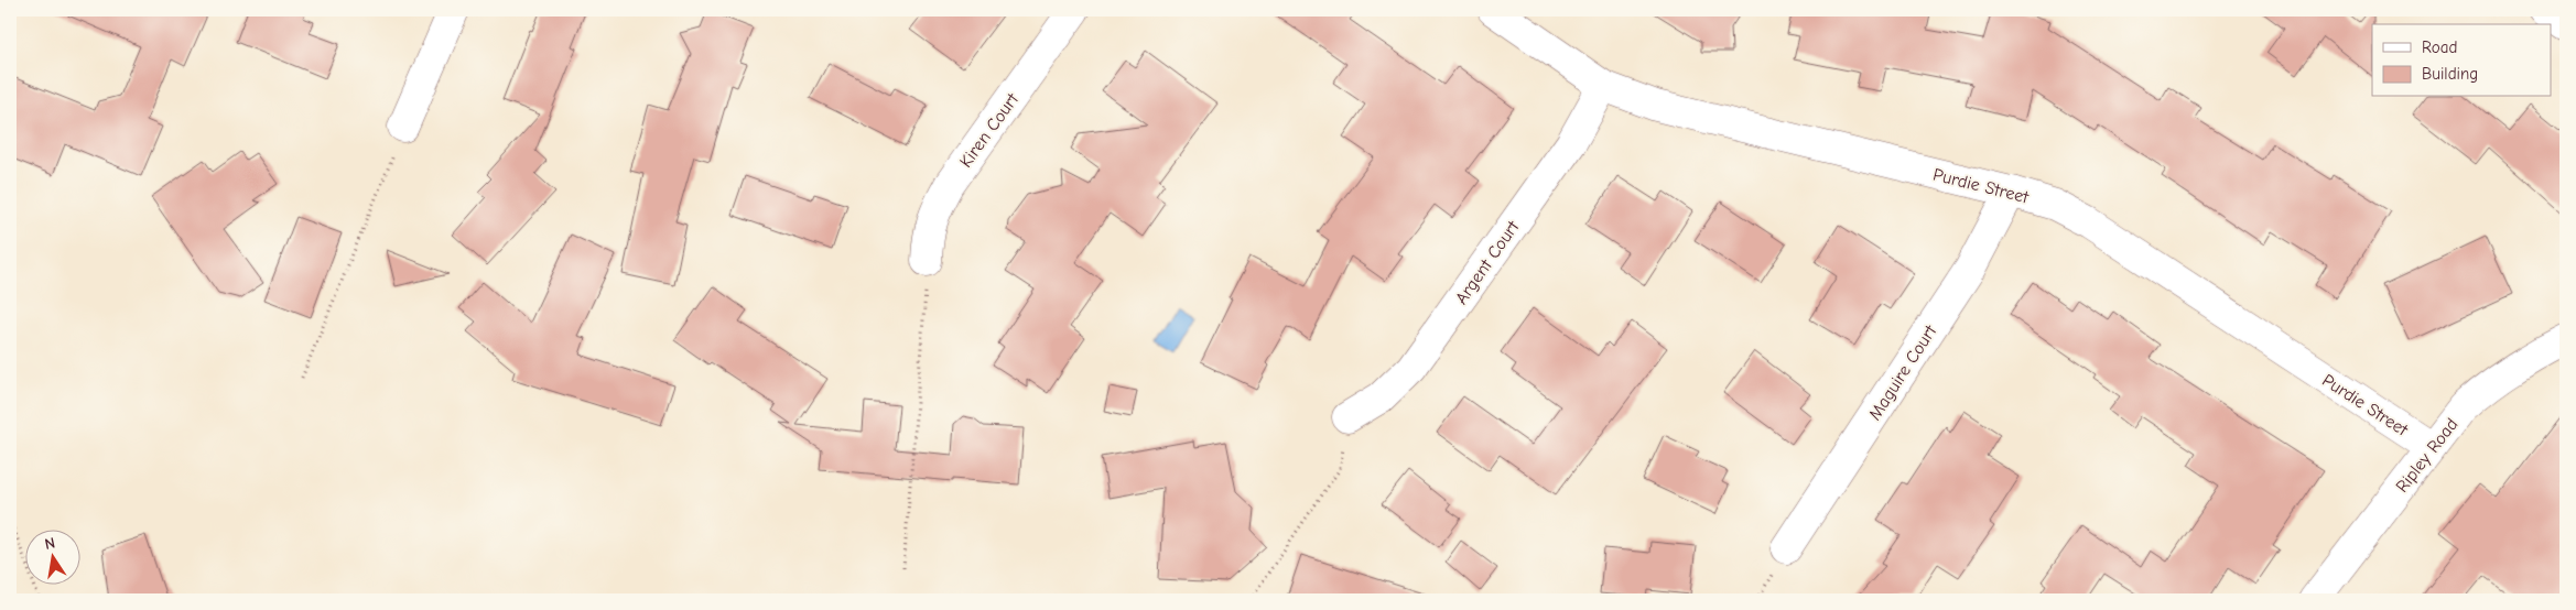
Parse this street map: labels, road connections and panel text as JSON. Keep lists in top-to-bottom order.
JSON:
{
  "streets": {
    "street": [
      "Kiren Court",
      "Purdie Street",
      "Argent Court",
      "Maguire Court",
      "Ripley Road"
    ]
  },
  "crossings": [
    ["Purdie Street", "Argent Court"],
    ["Purdie Street", "Maguire Court"],
    ["Purdie Street", "Ripley Road"]
  ],
  "legend": ["Road", "Building"],
  "north": "top"
}
